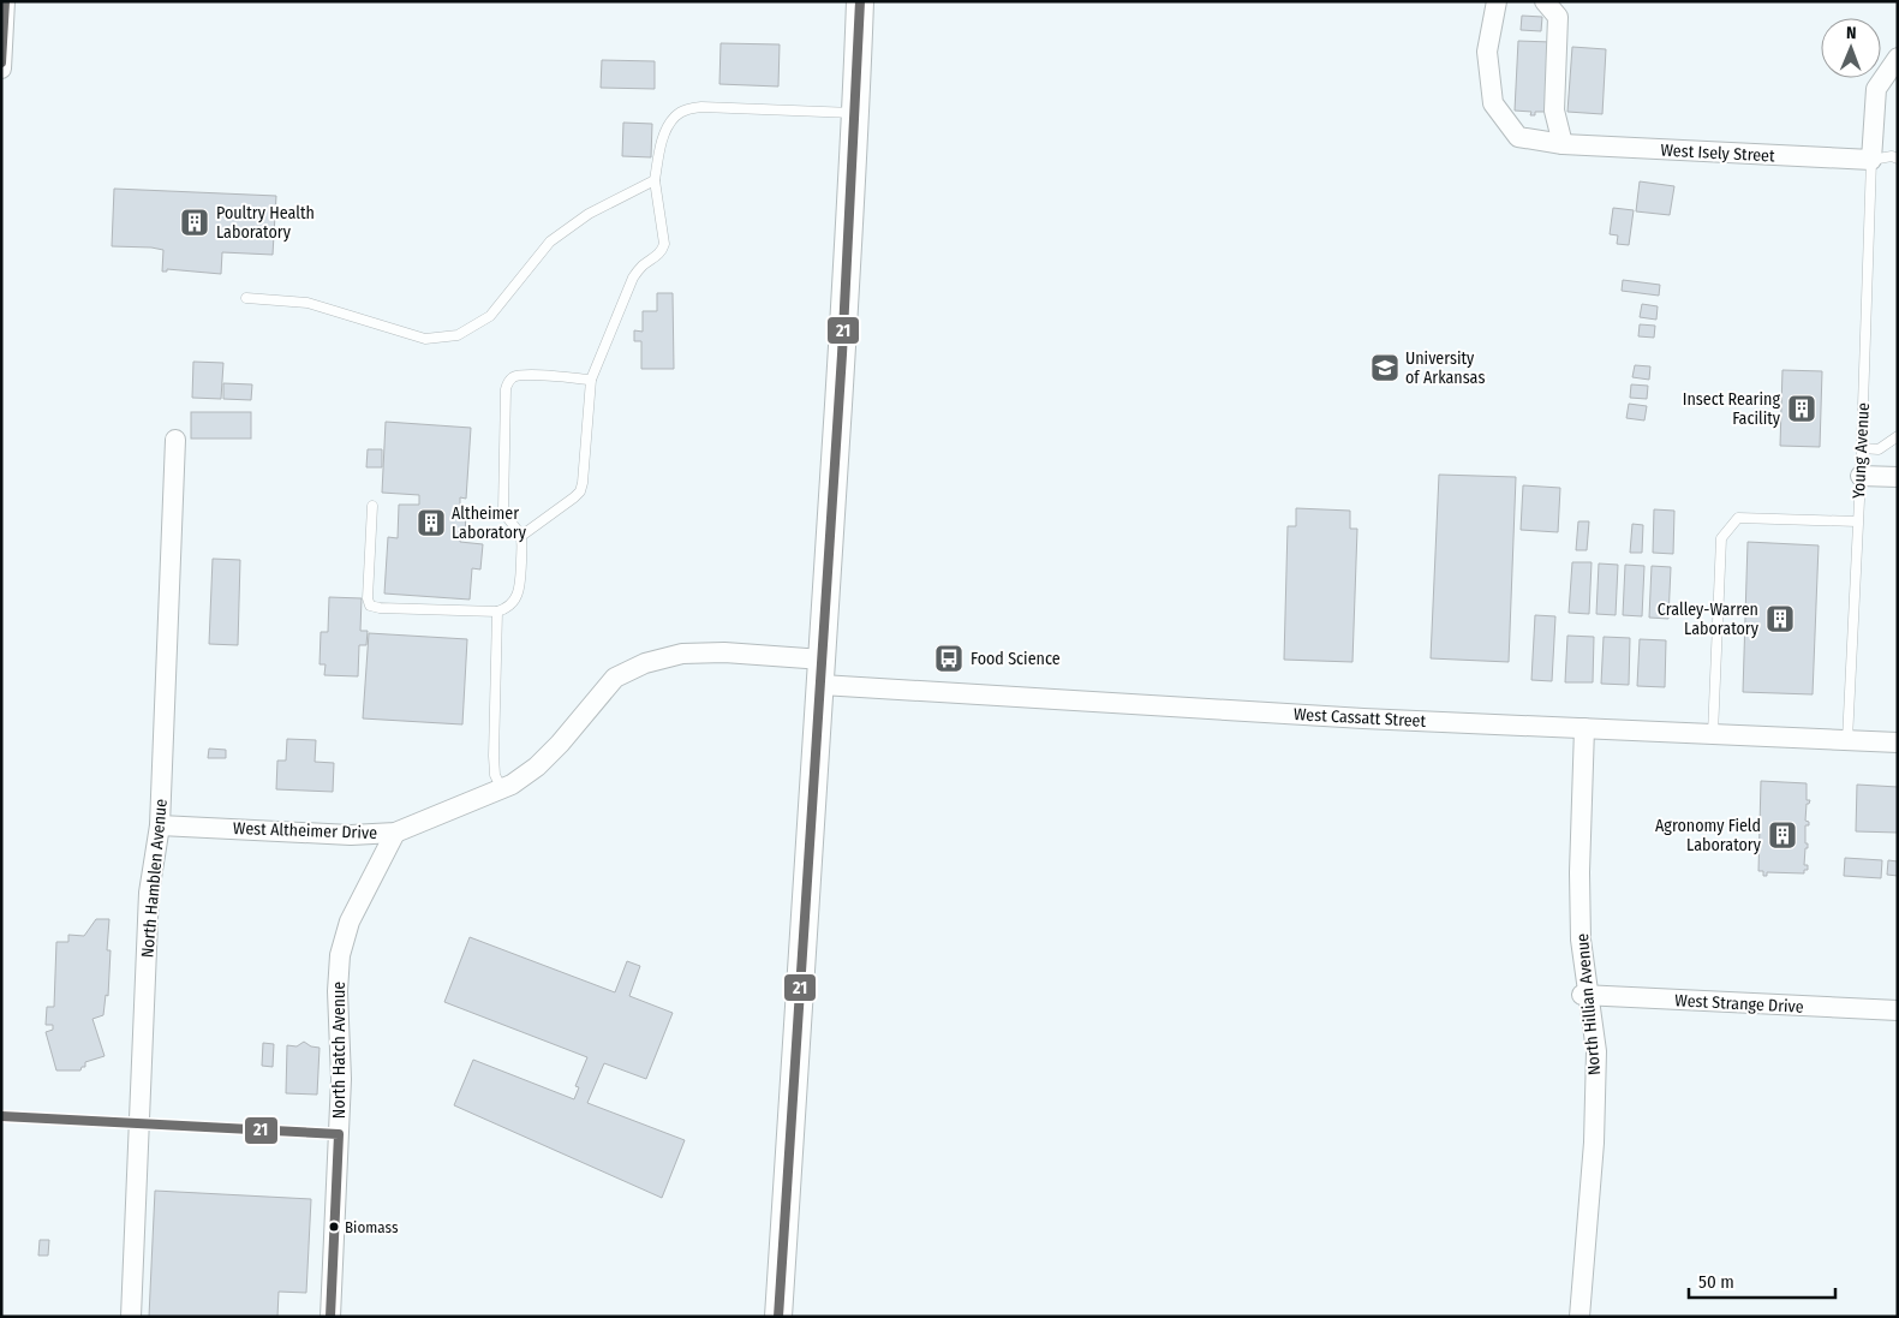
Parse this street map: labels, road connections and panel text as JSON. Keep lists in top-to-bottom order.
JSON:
{
  "streets": {
    "street": [
      "West Isely Street",
      "West Cassatt Street",
      "West Altheimer Drive",
      "North Hamblen Avenue",
      "West Strange Drive",
      "North Hillian Avenue",
      "North Hatch Avenue"
    ],
    "lane": ["Young Avenue"]
  },
  "crossings": [
    ["West Isely Street", "Young Avenue"],
    ["Young Avenue", "West Cassatt Street"],
    ["West Cassatt Street", "West Altheimer Drive"],
    ["West Cassatt Street", "North Hillian Avenue"],
    ["West Altheimer Drive", "North Hamblen Avenue"],
    ["West Altheimer Drive", "North Hatch Avenue"],
    ["West Strange Drive", "North Hillian Avenue"]
  ],
  "places": {
    "building": [
      "Poultry Health Laboratory",
      "Insect Rearing Facility",
      "Altheimer Laboratory",
      "Cralley-Warren Laboratory",
      "Agronomy Field Laboratory"
    ],
    "school or university": ["University of Arkansas"],
    "bus stop": ["Food Science"],
    "other": ["Biomass"]
  },
  "lines": ["transit line 21"],
  "scale_bar": "50 m",
  "north": "top"
}
